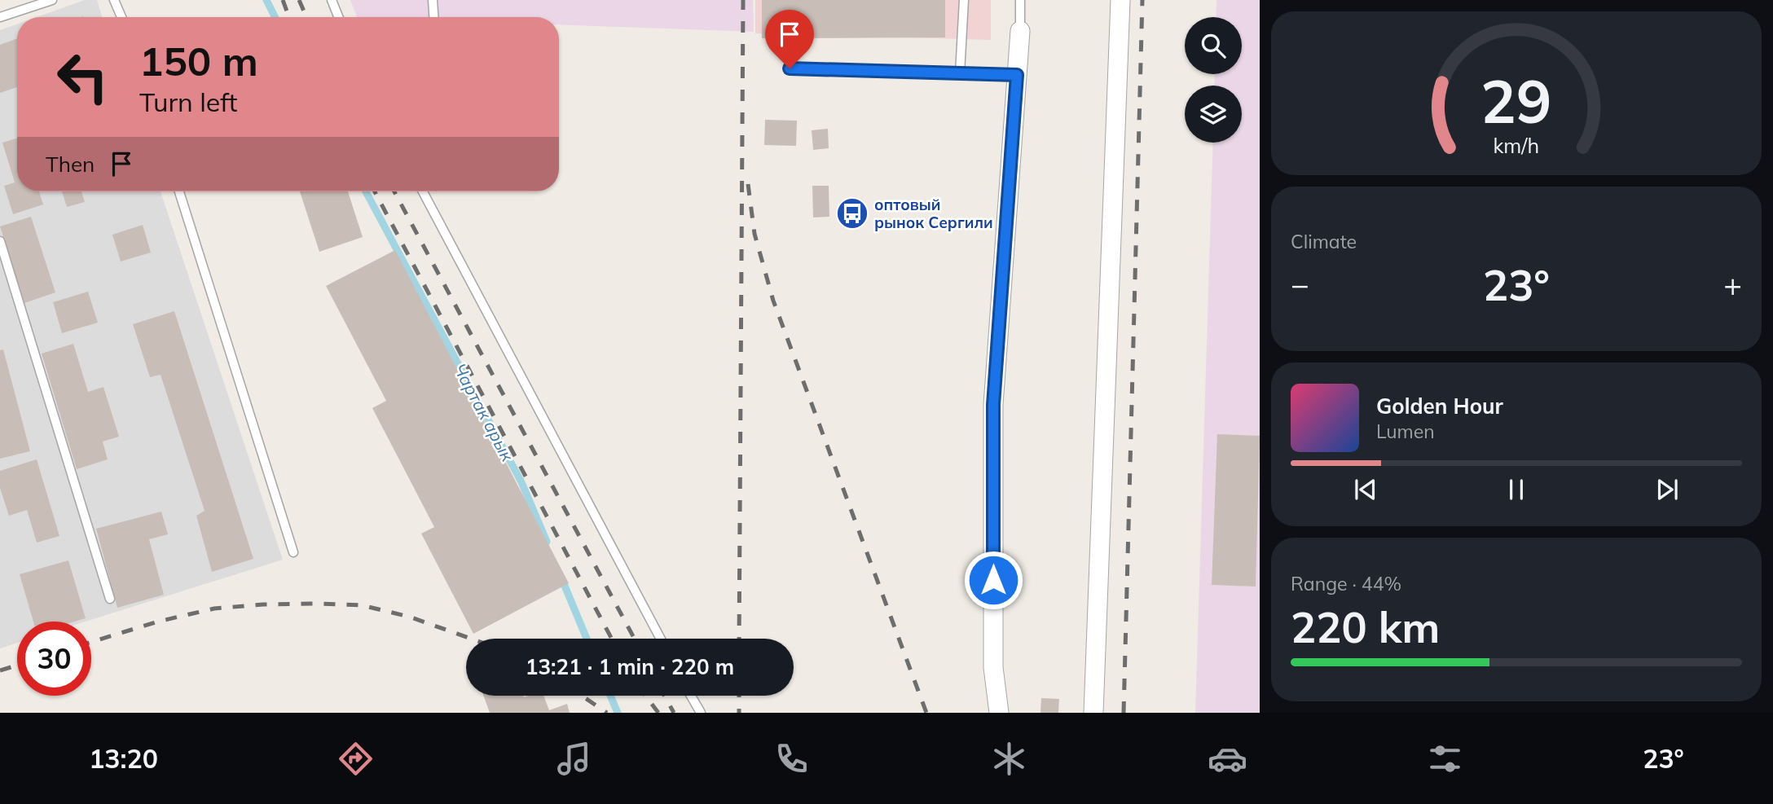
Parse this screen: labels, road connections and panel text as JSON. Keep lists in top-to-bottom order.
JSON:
{
  "water": ["Чартак арык"],
  "places": {
    "bus stop": ["оптовый рынок Сергили"]
  },
  "page": {
    "turn": ["150 m", "Turn left"],
    "then": "Then",
    "tile": [
      "Climate",
      ["Range · 44%", "220 km"]
    ],
    "heat": ["−", "23°", "+"],
    "song": ["Golden Hour", "Lumen"],
    "limit": "30",
    "trip": "13:21 · 1 min · 220 m",
    "tabs": ["13:20", "23°"],
    "gauge": ["29", "km/h"]
  }
}
